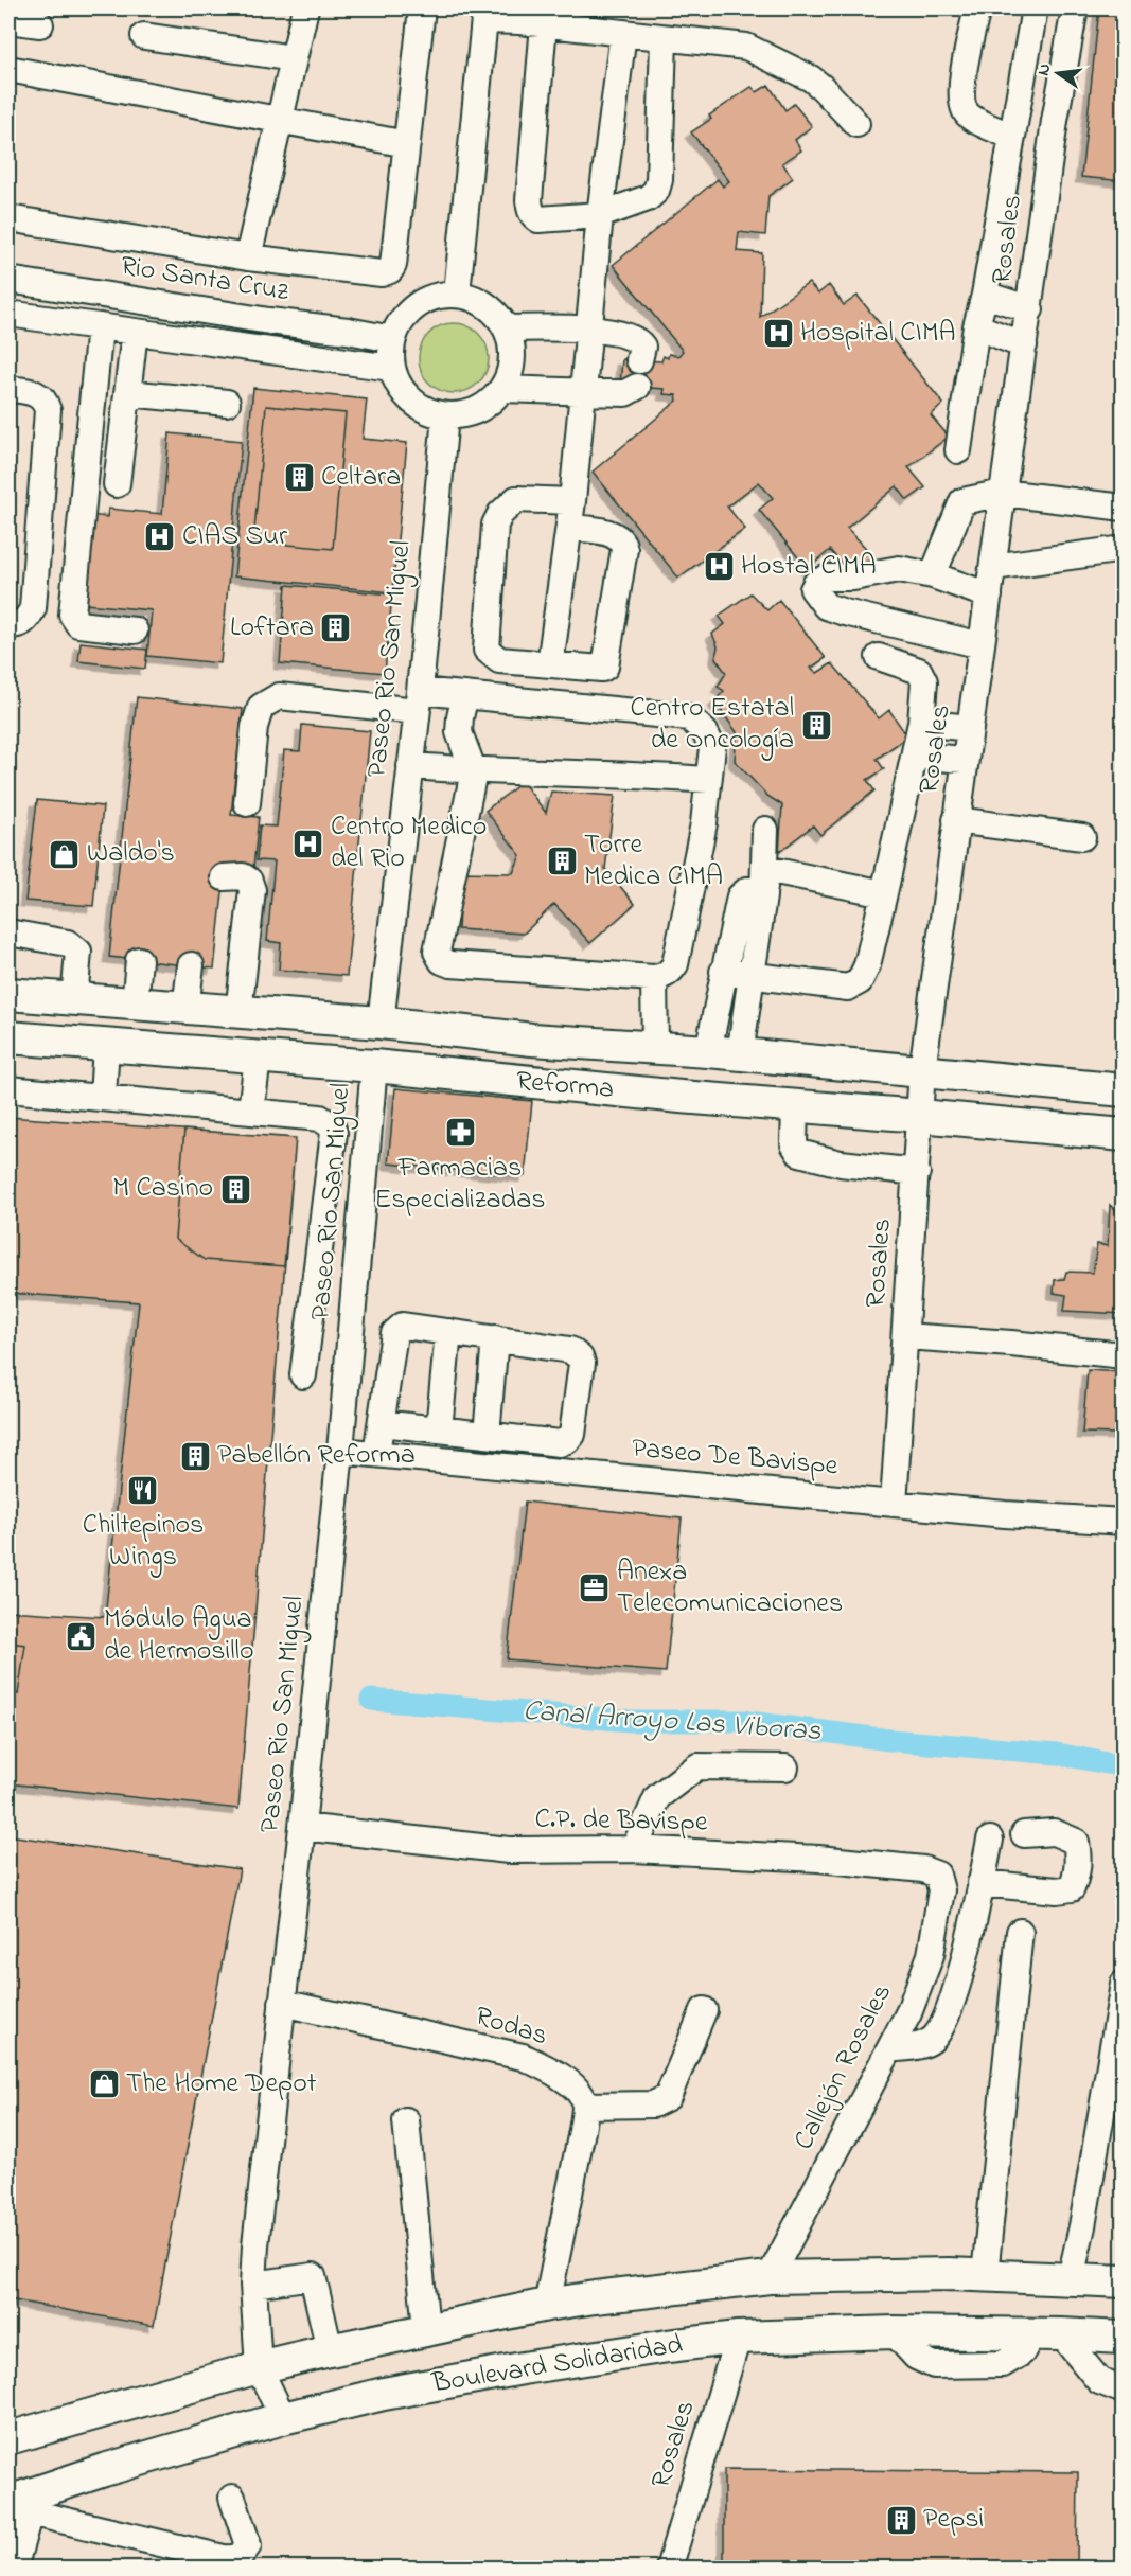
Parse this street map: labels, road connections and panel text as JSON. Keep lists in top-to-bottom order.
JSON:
{
  "streets": {
    "main road": ["Reforma", "Boulevard Solidaridad"],
    "street": [
      "Rosales",
      "Rio Santa Cruz",
      "Paseo Rio San Miguel",
      "Paseo De Bavispe",
      "C.P. de Bavispe",
      "Rodas",
      "Callejón Rosales"
    ]
  },
  "crossings": [
    ["Rosales", "Reforma"],
    ["Rosales", "Paseo De Bavispe"],
    ["Rosales", "Boulevard Solidaridad"],
    ["Rio Santa Cruz", "Paseo Rio San Miguel"],
    ["Paseo Rio San Miguel", "Reforma"],
    ["Paseo Rio San Miguel", "Paseo De Bavispe"],
    ["Paseo Rio San Miguel", "C.P. de Bavispe"],
    ["Paseo Rio San Miguel", "Rodas"],
    ["Paseo Rio San Miguel", "Boulevard Solidaridad"],
    ["C.P. de Bavispe", "Callejón Rosales"],
    ["Callejón Rosales", "Boulevard Solidaridad"]
  ],
  "water": ["Canal Arroyo Las Viboras"],
  "places": {
    "hospital": [
      "Hospital CIMA",
      "CIAS Sur",
      "Hostal CIMA",
      "Centro Medico del Rio"
    ],
    "building": [
      "Celtara",
      "Loftara",
      "Centro Estatal de Oncología",
      "Torre Medica CIMA",
      "M Casino",
      "Pabellón Reforma",
      "Pepsi"
    ],
    "shop": ["Waldo's", "The Home Depot"],
    "pharmacy": ["Farmacias Especializadas"],
    "restaurant": ["Chiltepinos Wings"],
    "office": ["Anexa Telecomunicaciones"],
    "public building": ["Módulo Agua de Hermosillo"]
  },
  "north": "left"
}
